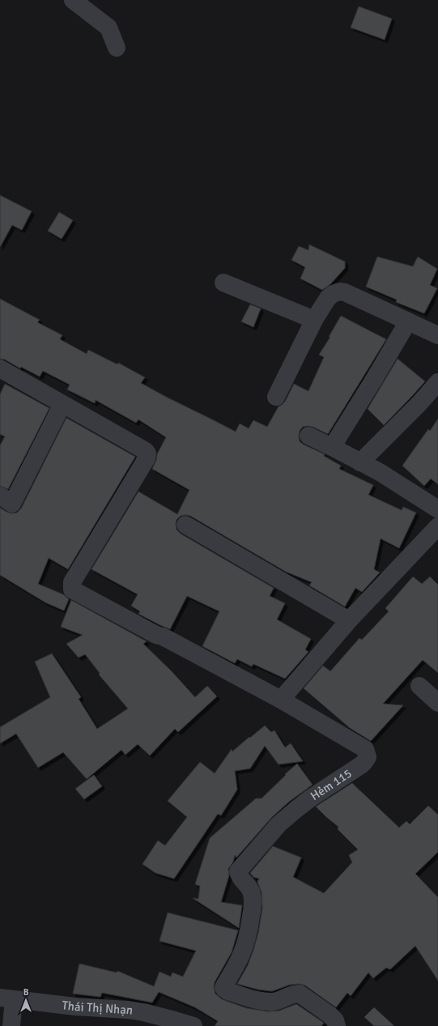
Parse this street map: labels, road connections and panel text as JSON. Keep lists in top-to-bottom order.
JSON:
{
  "streets": {
    "street": ["Hẻm 115", "Thái Thị Nhạn"]
  },
  "north": "top"
}
